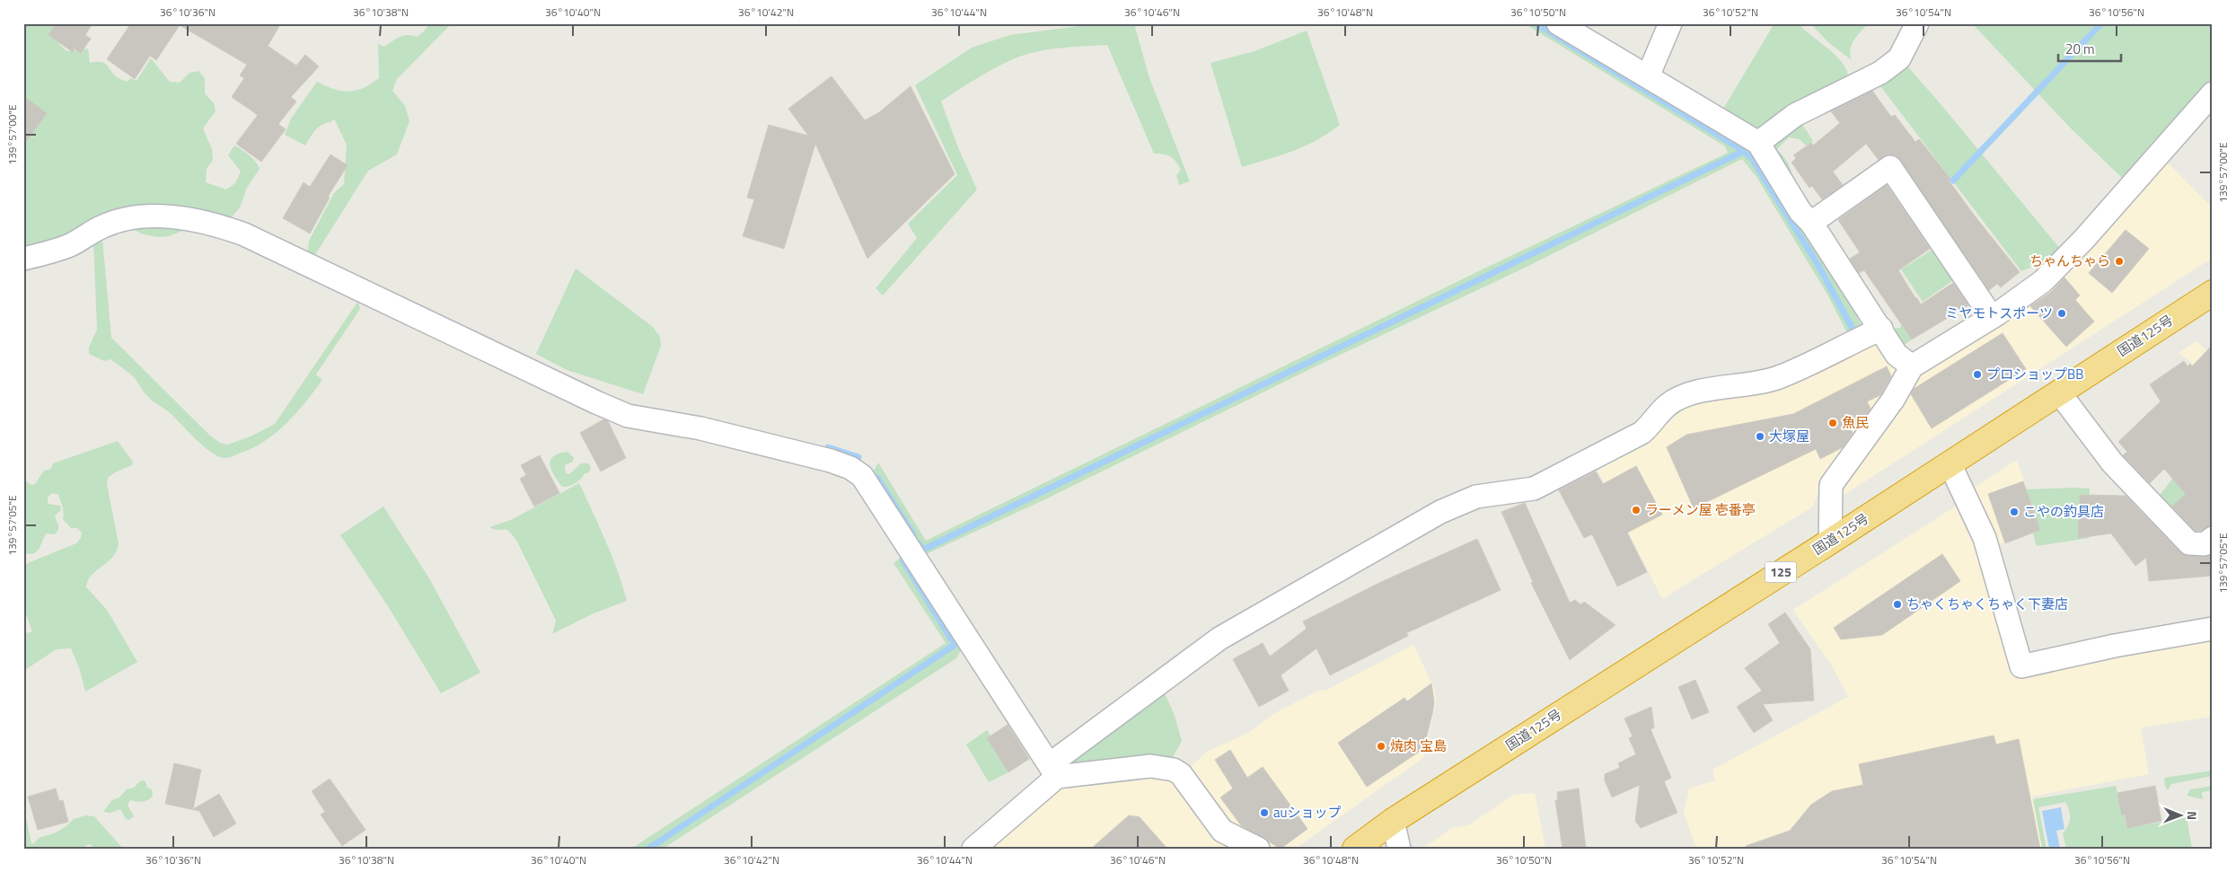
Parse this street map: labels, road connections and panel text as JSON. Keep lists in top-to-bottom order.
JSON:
{
  "streets": {
    "highway": ["国道125号", "125"]
  },
  "places": [
    "ちゃんちゃら",
    "ミヤモトスポーツ",
    "プロショップBB",
    "魚民",
    "大塚屋",
    "ラーメン屋 壱番亭",
    "こやの釣具店",
    "ちゃくちゃくちゃく下妻店",
    "焼肉 宝島",
    "auショップ"
  ],
  "scale_bar": "20 m",
  "north": "right",
  "coordinates": [
    "36°10'36\"N",
    "36°10'38\"N",
    "36°10'40\"N",
    "36°10'42\"N",
    "36°10'44\"N",
    "36°10'46\"N",
    "36°10'48\"N",
    "36°10'50\"N",
    "36°10'52\"N",
    "36°10'54\"N",
    "36°10'56\"N",
    "139°57'00\"E",
    "139°57'05\"E"
  ]
}
